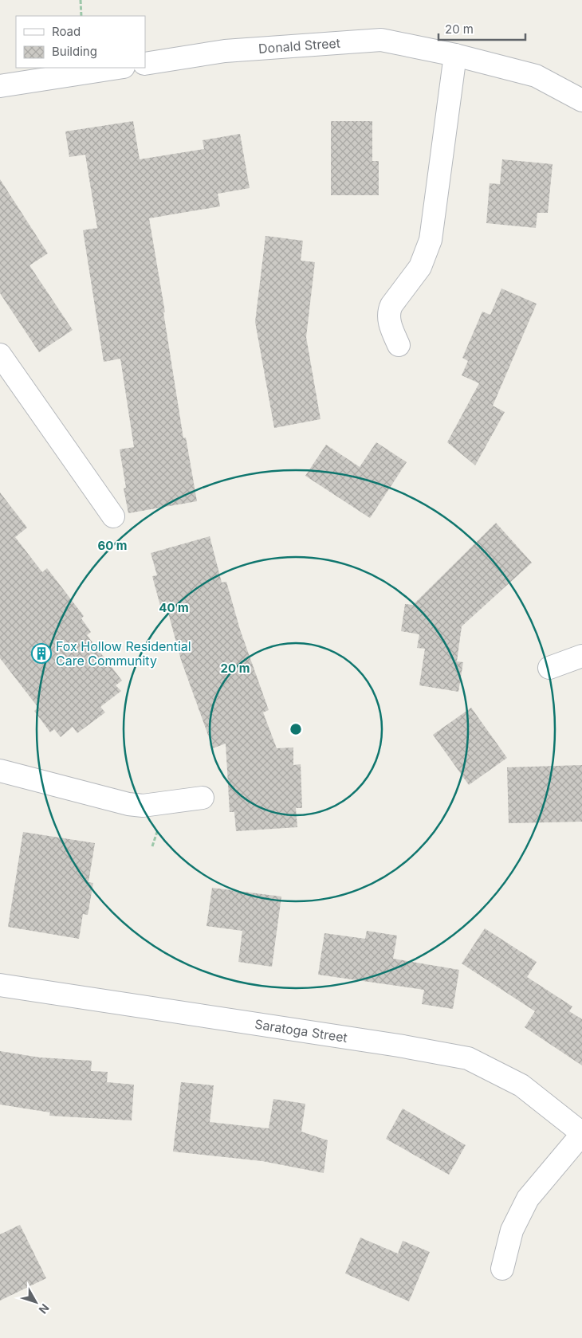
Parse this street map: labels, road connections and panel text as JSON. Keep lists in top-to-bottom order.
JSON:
{
  "streets": {
    "street": ["Donald Street", "Saratoga Street"]
  },
  "places": {
    "building": ["Fox Hollow Residential Care Community"]
  },
  "legend": ["Road", "Building"],
  "scale_bar": "20 m",
  "north": "bottom right",
  "rings": ["60 m", "40 m", "20 m"]
}
